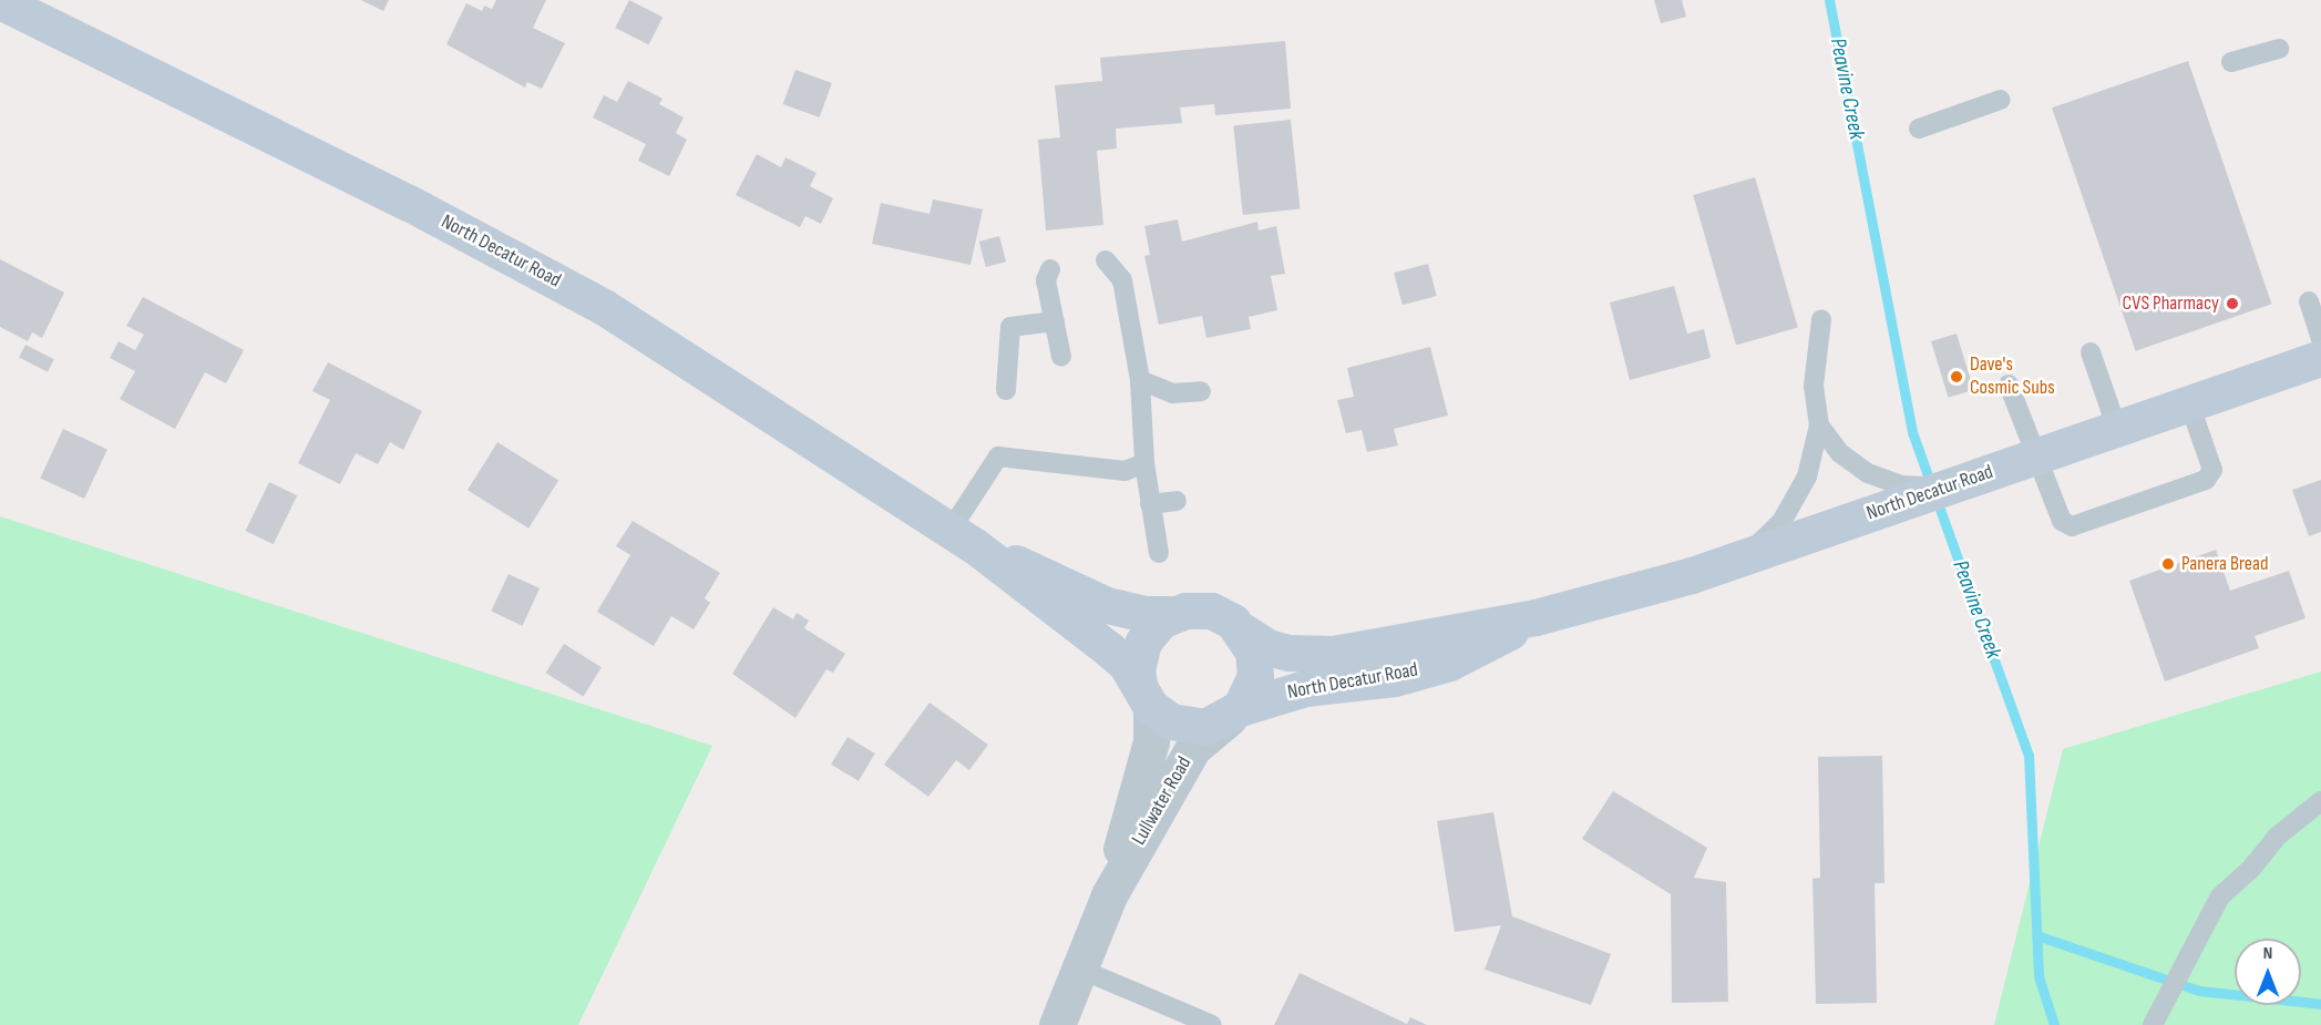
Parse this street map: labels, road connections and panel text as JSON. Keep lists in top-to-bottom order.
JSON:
{
  "streets": {
    "main road": ["North Decatur Road"],
    "street": ["Lullwater Road"]
  },
  "crossings": [
    ["North Decatur Road", "Lullwater Road"]
  ],
  "water": ["Peavine Creek"],
  "places": ["CVS Pharmacy", "Dave's Cosmic Subs", "Panera Bread"],
  "north": "top"
}
